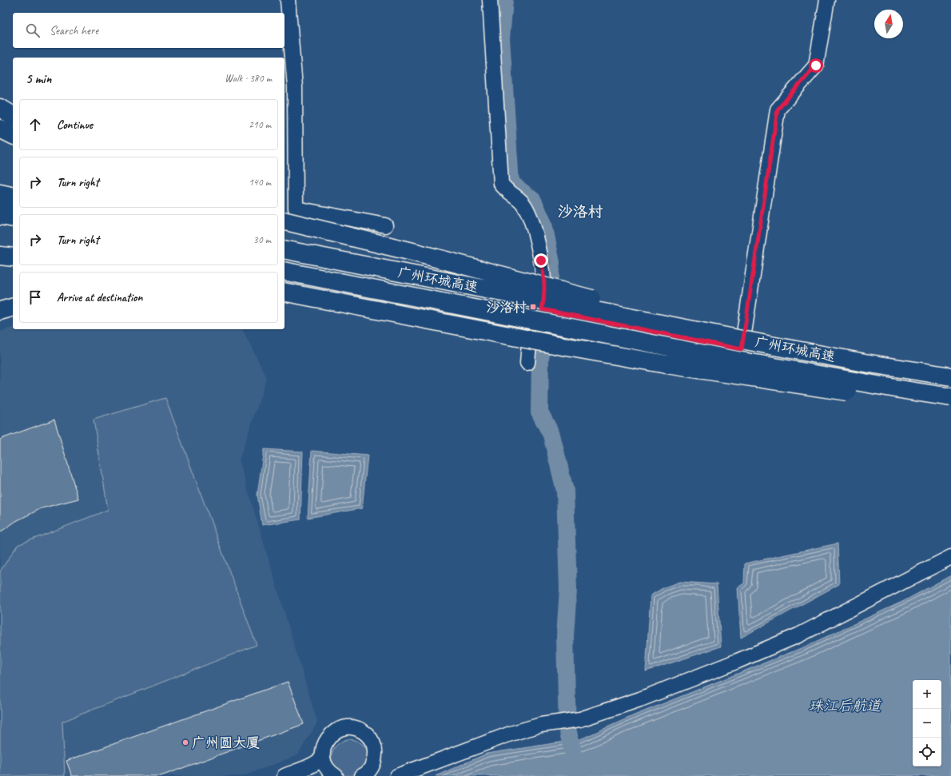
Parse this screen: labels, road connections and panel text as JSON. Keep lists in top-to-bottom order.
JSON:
{
  "streets": {
    "highway": ["广州环城高速"]
  },
  "districts": ["沙洛村"],
  "water": ["珠江后航道"],
  "places": {
    "transit": ["沙洛村"],
    "other": ["广州圆大厦"]
  },
  "north": "top",
  "page": {
    "search": "Search here",
    "heading": ["5 min", "Walk · 380 m"],
    "list": [
      ["Continue", "210 m"],
      ["Turn right", "140 m"],
      ["Turn right", "30 m"],
      "Arrive at destination"
    ],
    "map_buttons": ["+", "−"]
  }
}
